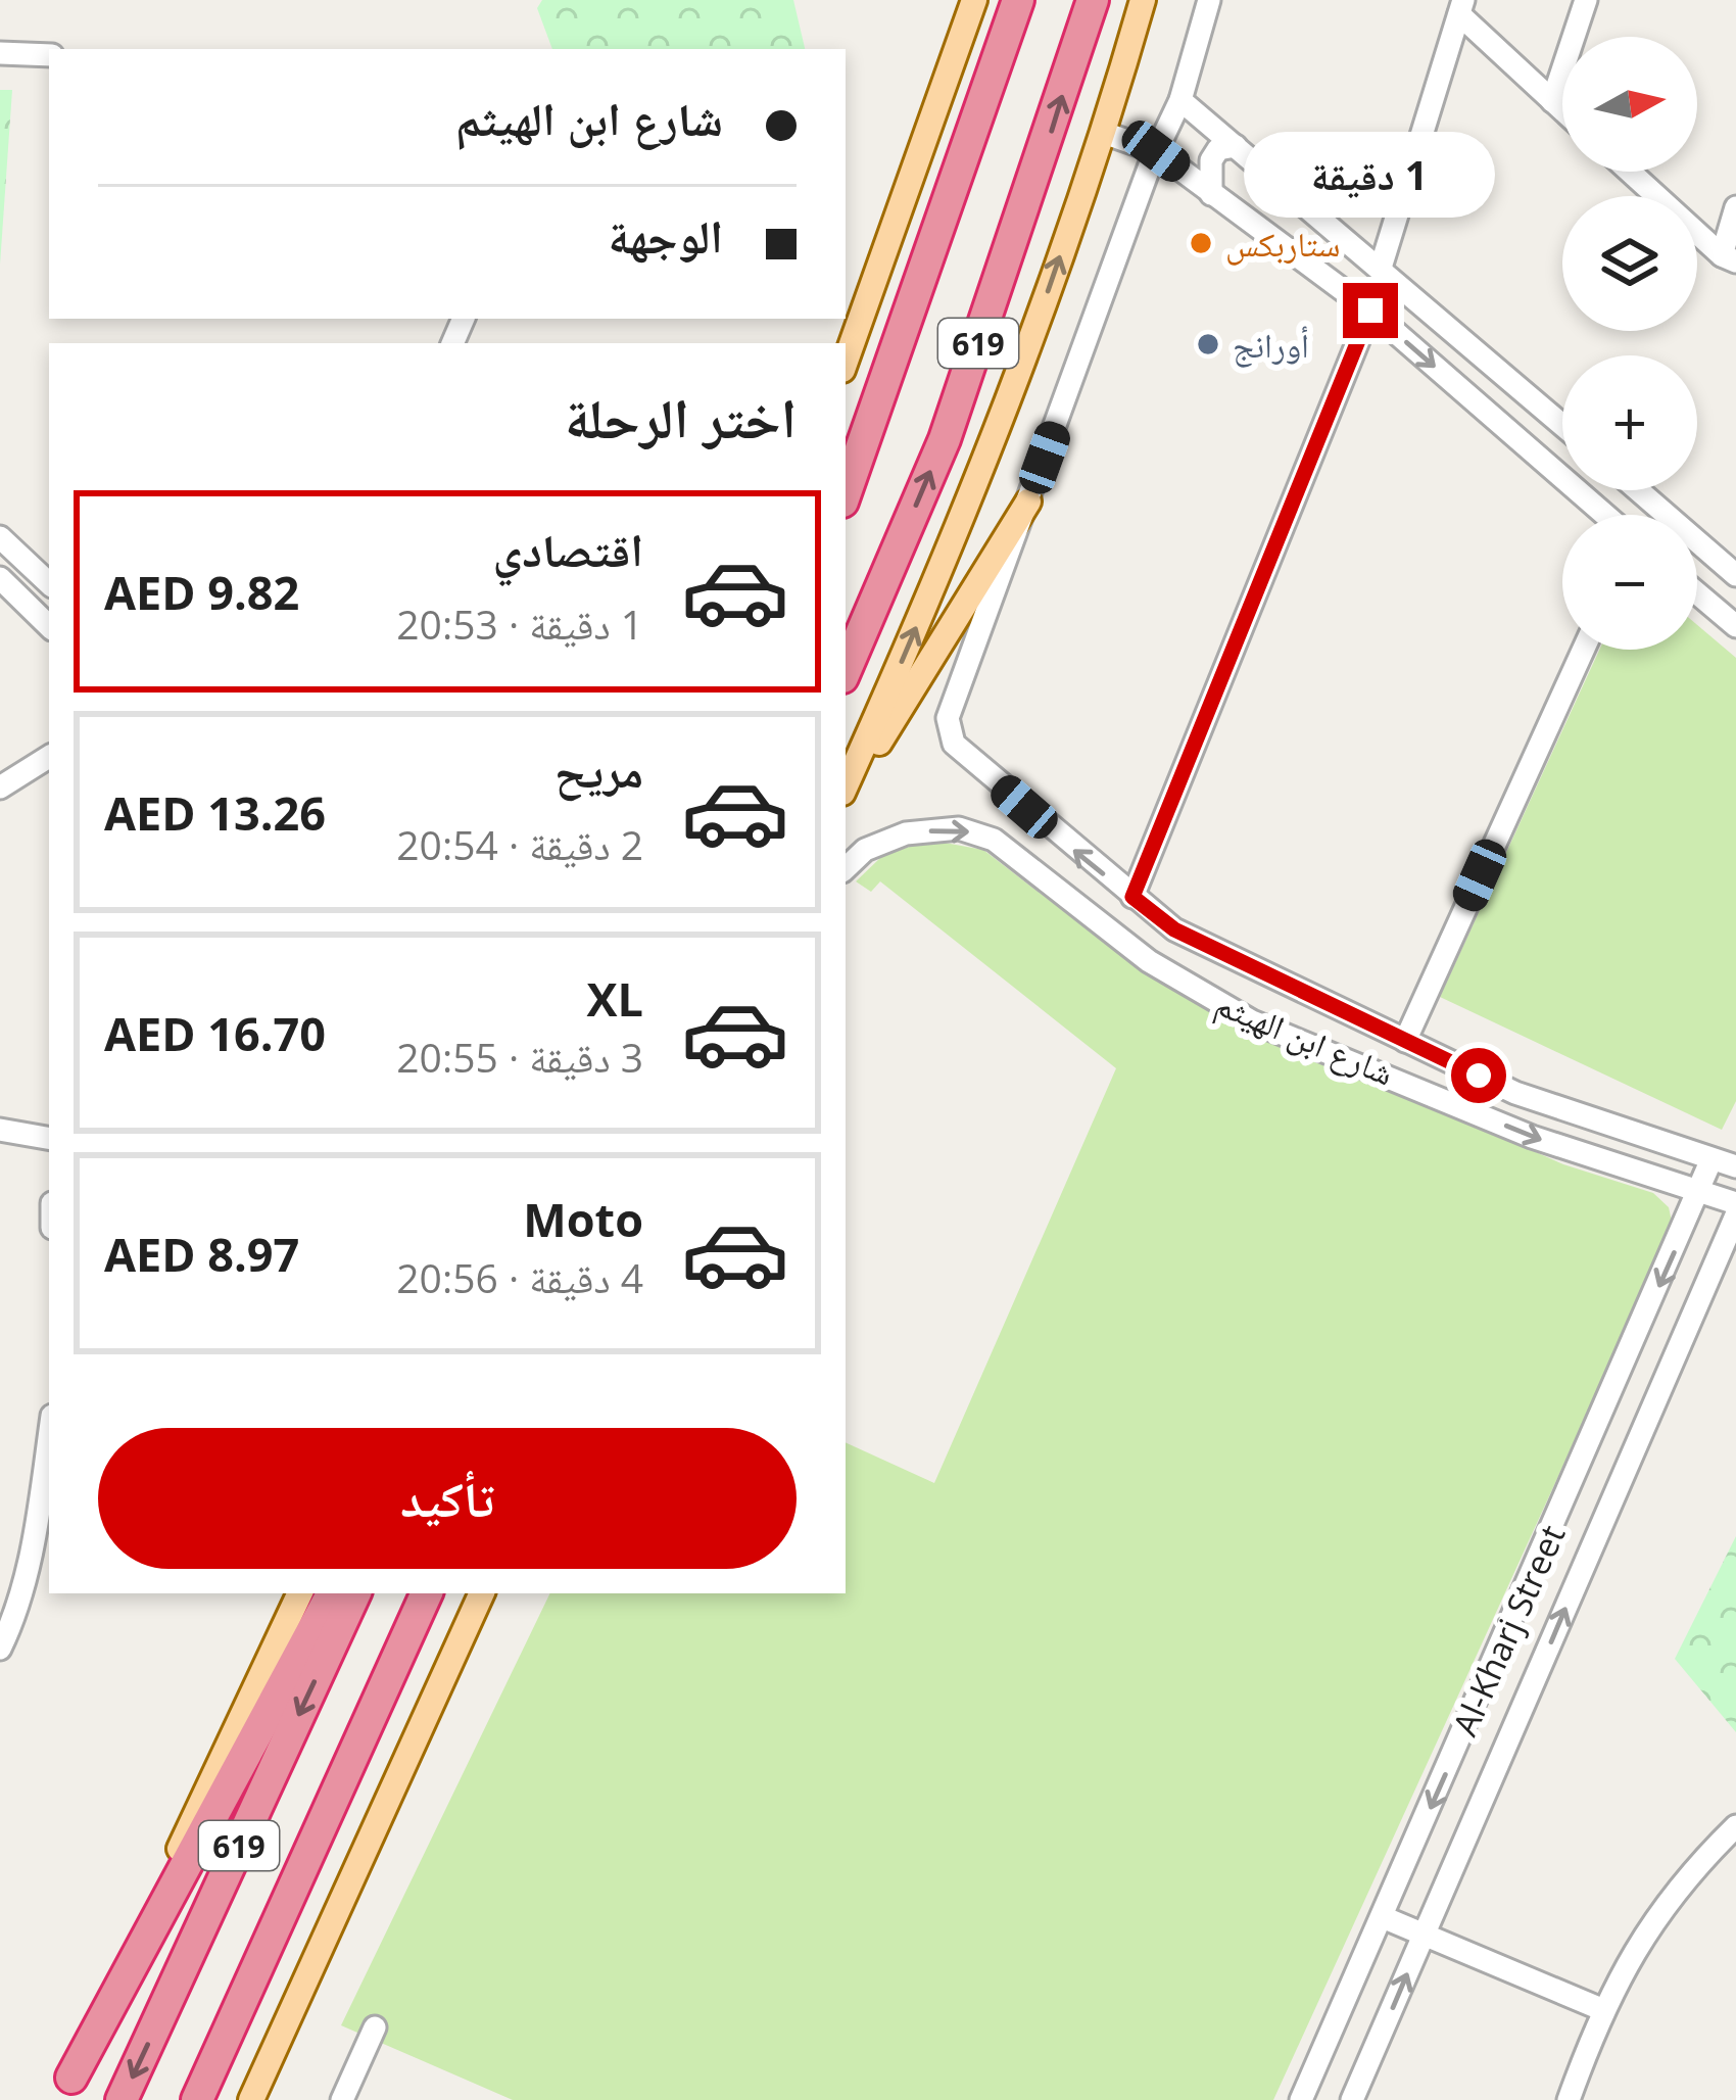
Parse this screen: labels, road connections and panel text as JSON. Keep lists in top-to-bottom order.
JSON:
{
  "streets": {
    "highway": ["619"],
    "street": ["شارع ابن الهيثم", "Al-Kharj Street"]
  },
  "crossings": [
    ["شارع ابن الهيثم", "Al-Kharj Street"]
  ],
  "places": ["ستاربكس", "أورانج"],
  "north": "right",
  "page": {
    "map_buttons": ["+", "−"],
    "banner": ["شارع ابن الهيثم", "الوجهة"],
    "bubble": "1 دقيقة",
    "heading": "اختر الرحلة",
    "list": [
      {
        "name": "اقتصادي",
        "note": "1 دقيقة · 20:53",
        "value": "AED 9.82"
      },
      {
        "name": "مريح",
        "note": "2 دقيقة · 20:54",
        "value": "AED 13.26"
      },
      {
        "name": "XL",
        "note": "3 دقيقة · 20:55",
        "value": "AED 16.70"
      },
      {
        "name": "Moto",
        "note": "4 دقيقة · 20:56",
        "value": "AED 8.97"
      }
    ],
    "buttons": "تأكيد"
  }
}
